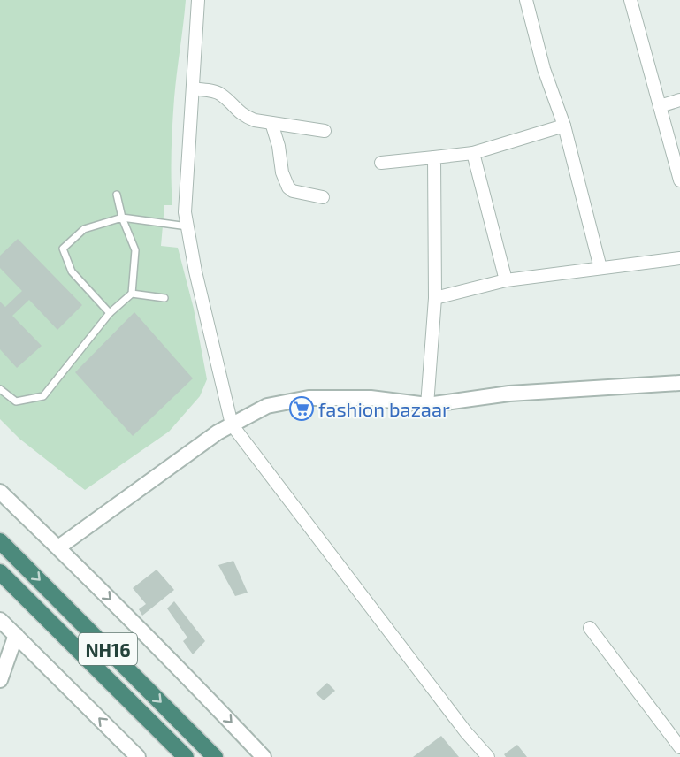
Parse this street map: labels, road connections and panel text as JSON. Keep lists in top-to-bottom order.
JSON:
{
  "streets": {
    "highway": ["NH16"]
  },
  "places": {
    "supermarket": ["fashion bazaar"]
  }
}
